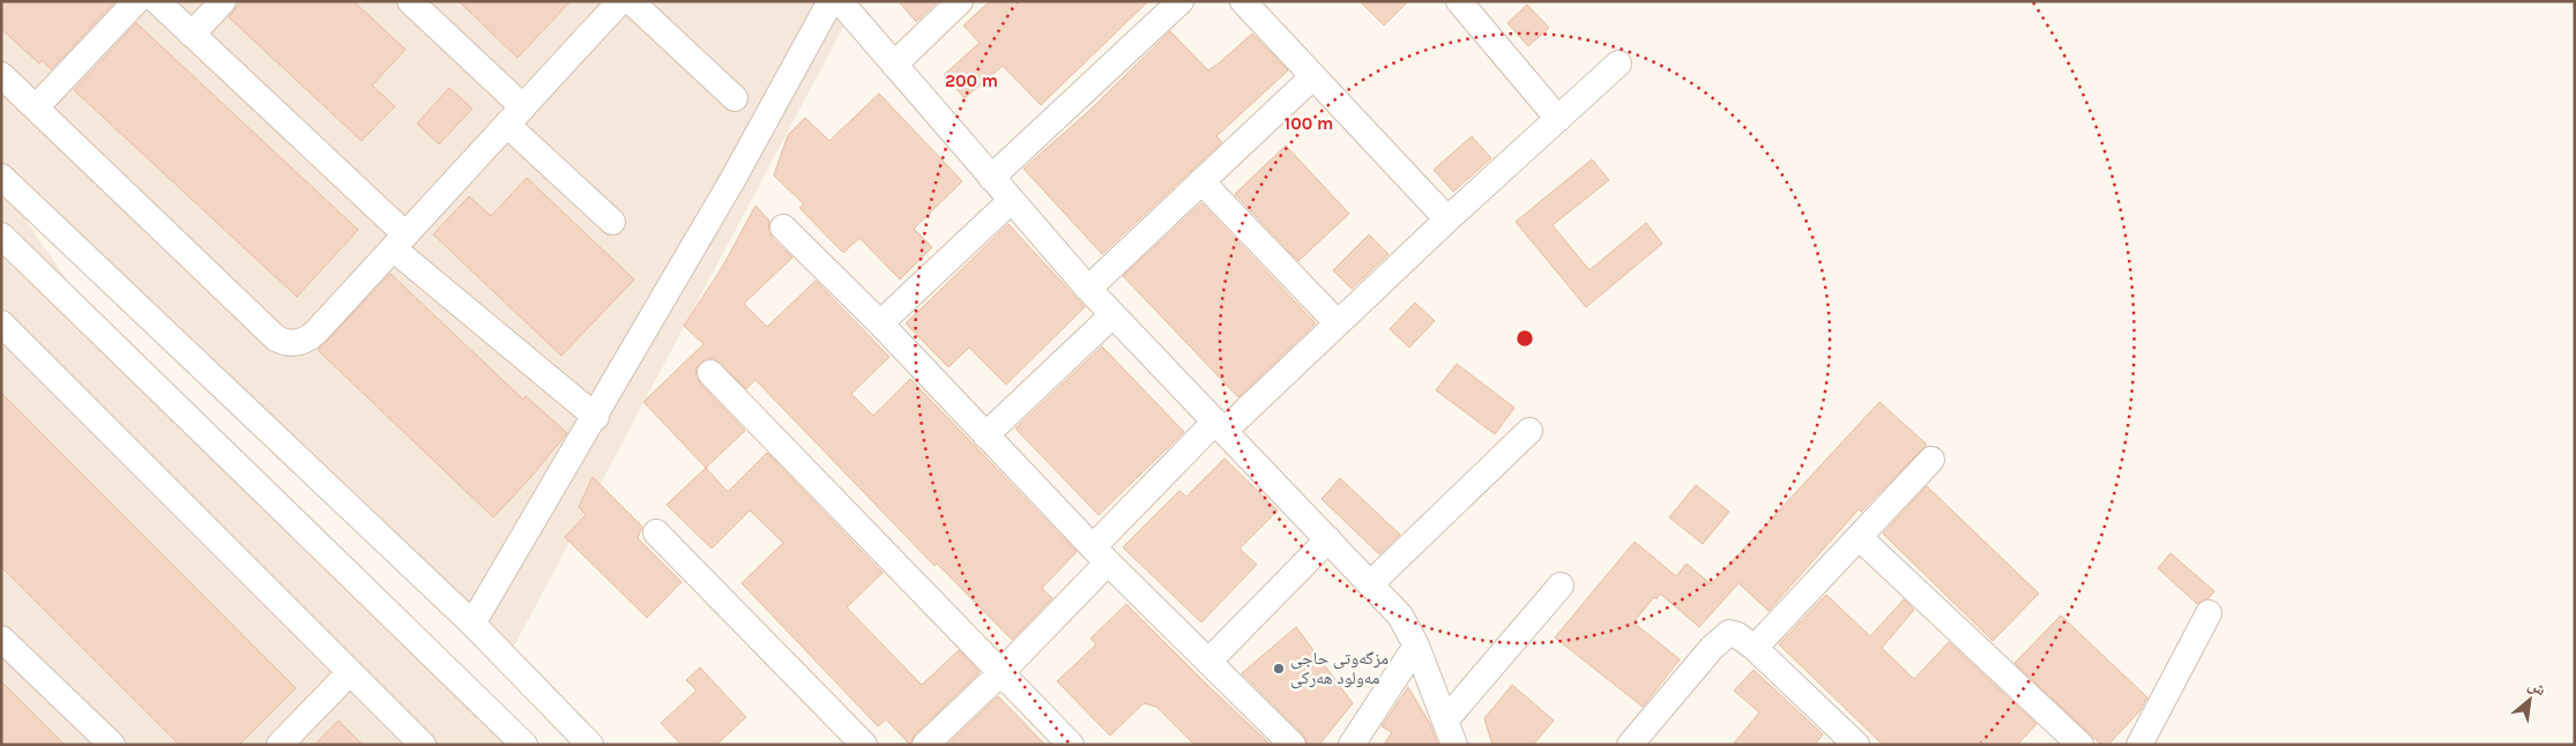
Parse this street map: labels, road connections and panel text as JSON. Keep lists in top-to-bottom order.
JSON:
{
  "places": ["مزگەوتی حاجی مەولود هەرکی"],
  "north": "top right",
  "rings": ["200 m", "100 m"]
}
